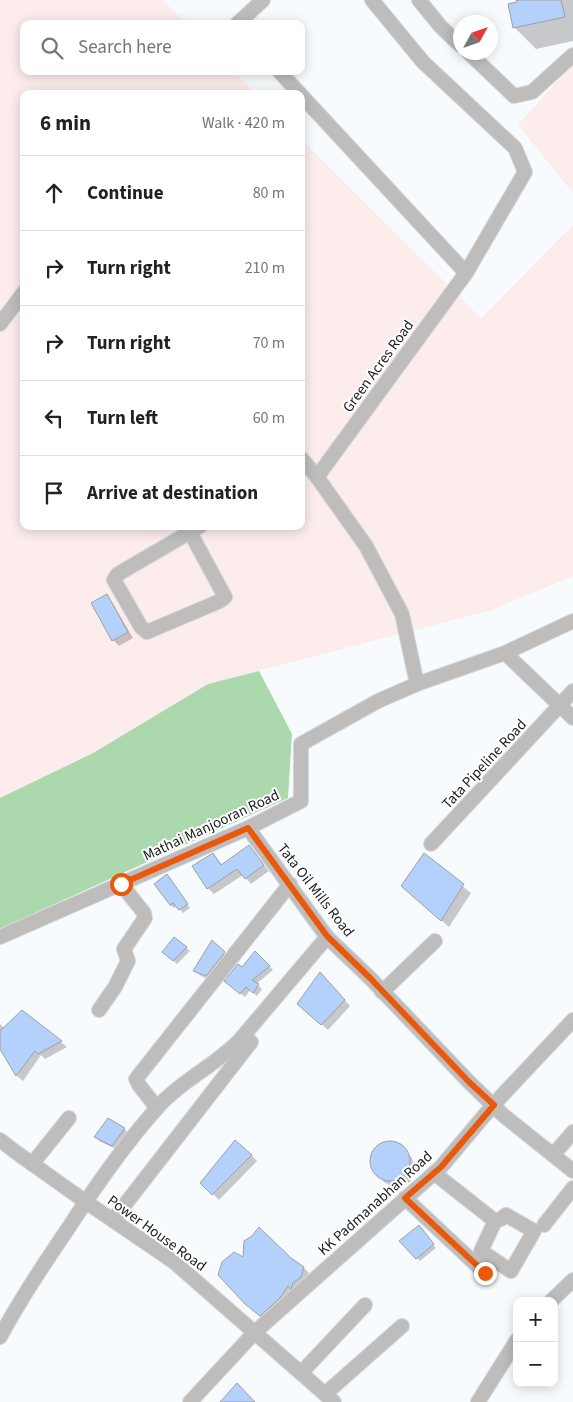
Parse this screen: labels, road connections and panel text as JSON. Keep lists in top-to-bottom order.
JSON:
{
  "streets": {
    "street": [
      "Green Acres Road",
      "Tata Pipeline Road",
      "Mathai Manjooran Road",
      "Tata Oil Mills Road",
      "KK Padmanabhan Road",
      "Power House Road"
    ]
  },
  "crossings": [
    ["Mathai Manjooran Road", "Tata Oil Mills Road"],
    ["Tata Oil Mills Road", "KK Padmanabhan Road"],
    ["KK Padmanabhan Road", "Power House Road"]
  ],
  "north": "top right",
  "page": {
    "search": "Search here",
    "heading": ["6 min", "Walk · 420 m"],
    "list": [
      ["Continue", "80 m"],
      ["Turn right", "210 m"],
      ["Turn right", "70 m"],
      ["Turn left", "60 m"],
      "Arrive at destination"
    ],
    "map_buttons": ["+", "−"]
  }
}
